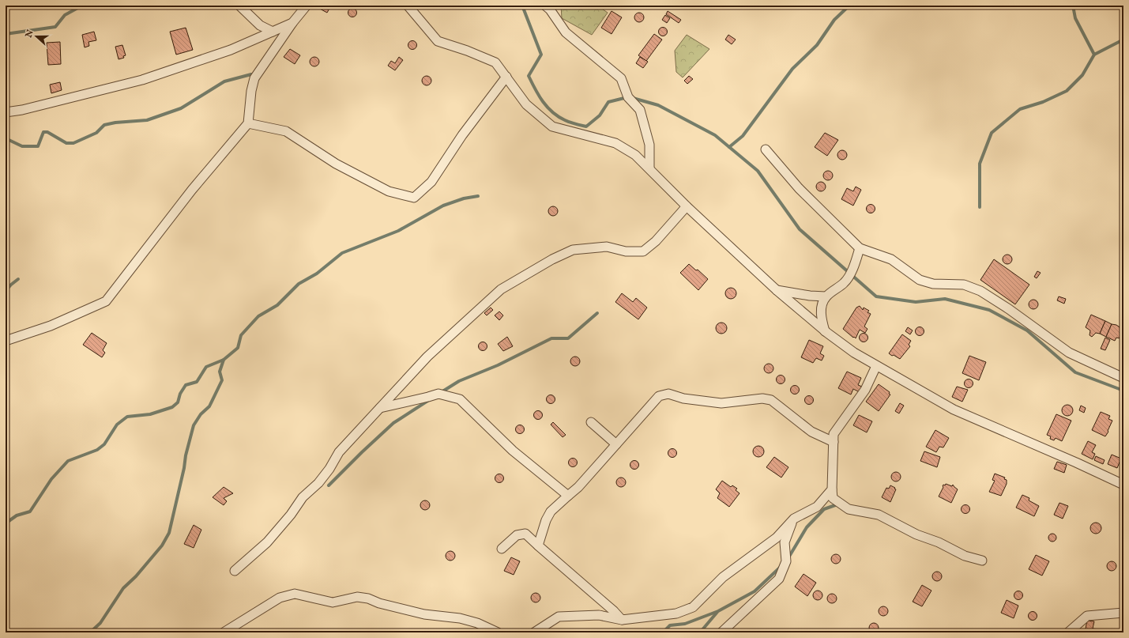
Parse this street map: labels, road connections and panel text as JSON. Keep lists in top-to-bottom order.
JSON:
{
  "north": "left"
}
